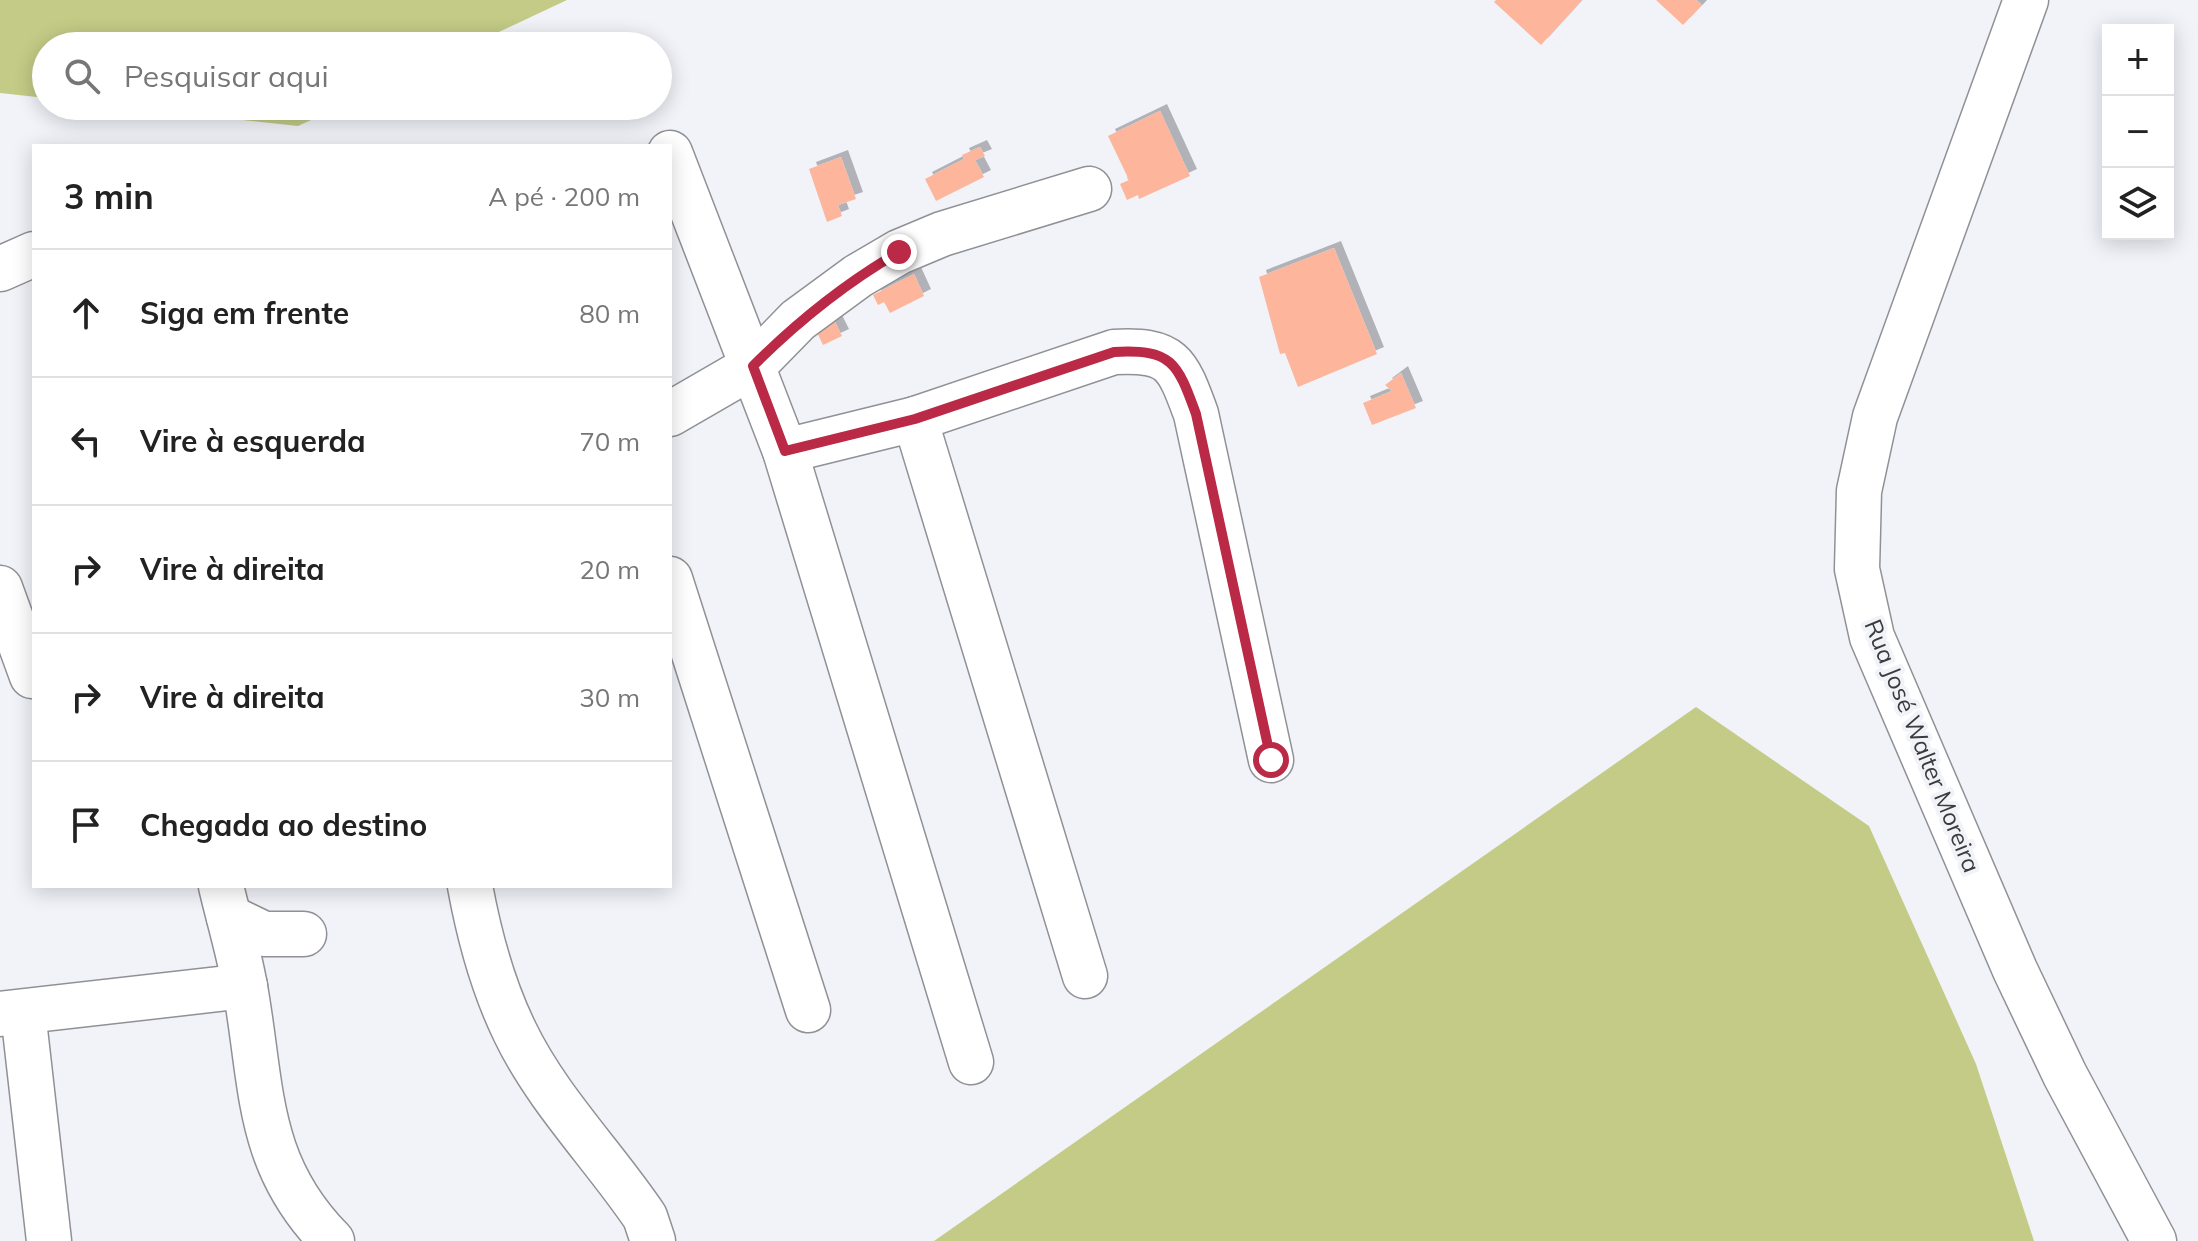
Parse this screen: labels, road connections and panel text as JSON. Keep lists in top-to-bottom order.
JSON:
{
  "streets": {
    "street": ["Rua José Walter Moreira"]
  },
  "page": {
    "map_buttons": ["+", "−"],
    "search": "Pesquisar aqui",
    "heading": ["3 min", "A pé · 200 m"],
    "list": [
      ["Siga em frente", "80 m"],
      ["Vire à esquerda", "70 m"],
      ["Vire à direita", "20 m"],
      ["Vire à direita", "30 m"],
      "Chegada ao destino"
    ]
  }
}
